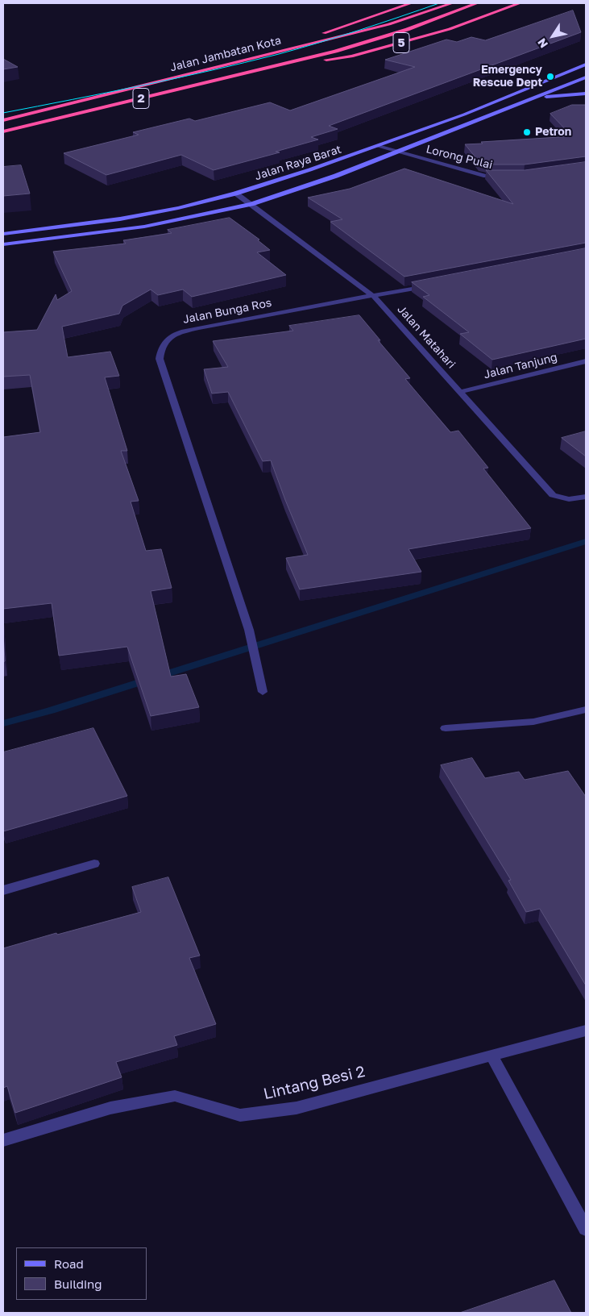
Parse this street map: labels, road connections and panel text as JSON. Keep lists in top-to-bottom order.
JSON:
{
  "streets": {
    "highway": ["5", "Jalan Jambatan Kota", "2"],
    "main road": ["Jalan Raya Barat"],
    "street": [
      "Lorong Pulai",
      "Jalan Bunga Ros",
      "Jalan Matahari",
      "Jalan Tanjung",
      "Lintang Besi 2"
    ]
  },
  "crossings": [
    ["5", "Jalan Jambatan Kota"],
    ["5", "2"],
    ["Jalan Jambatan Kota", "2"],
    ["Lorong Pulai", "Jalan Raya Barat"],
    ["Jalan Raya Barat", "Jalan Matahari"],
    ["Jalan Bunga Ros", "Jalan Matahari"],
    ["Jalan Matahari", "Jalan Tanjung"]
  ],
  "places": ["Emergency Rescue Dept", "Petron"],
  "legend": ["Road", "Building"],
  "north": "bottom left"
}
